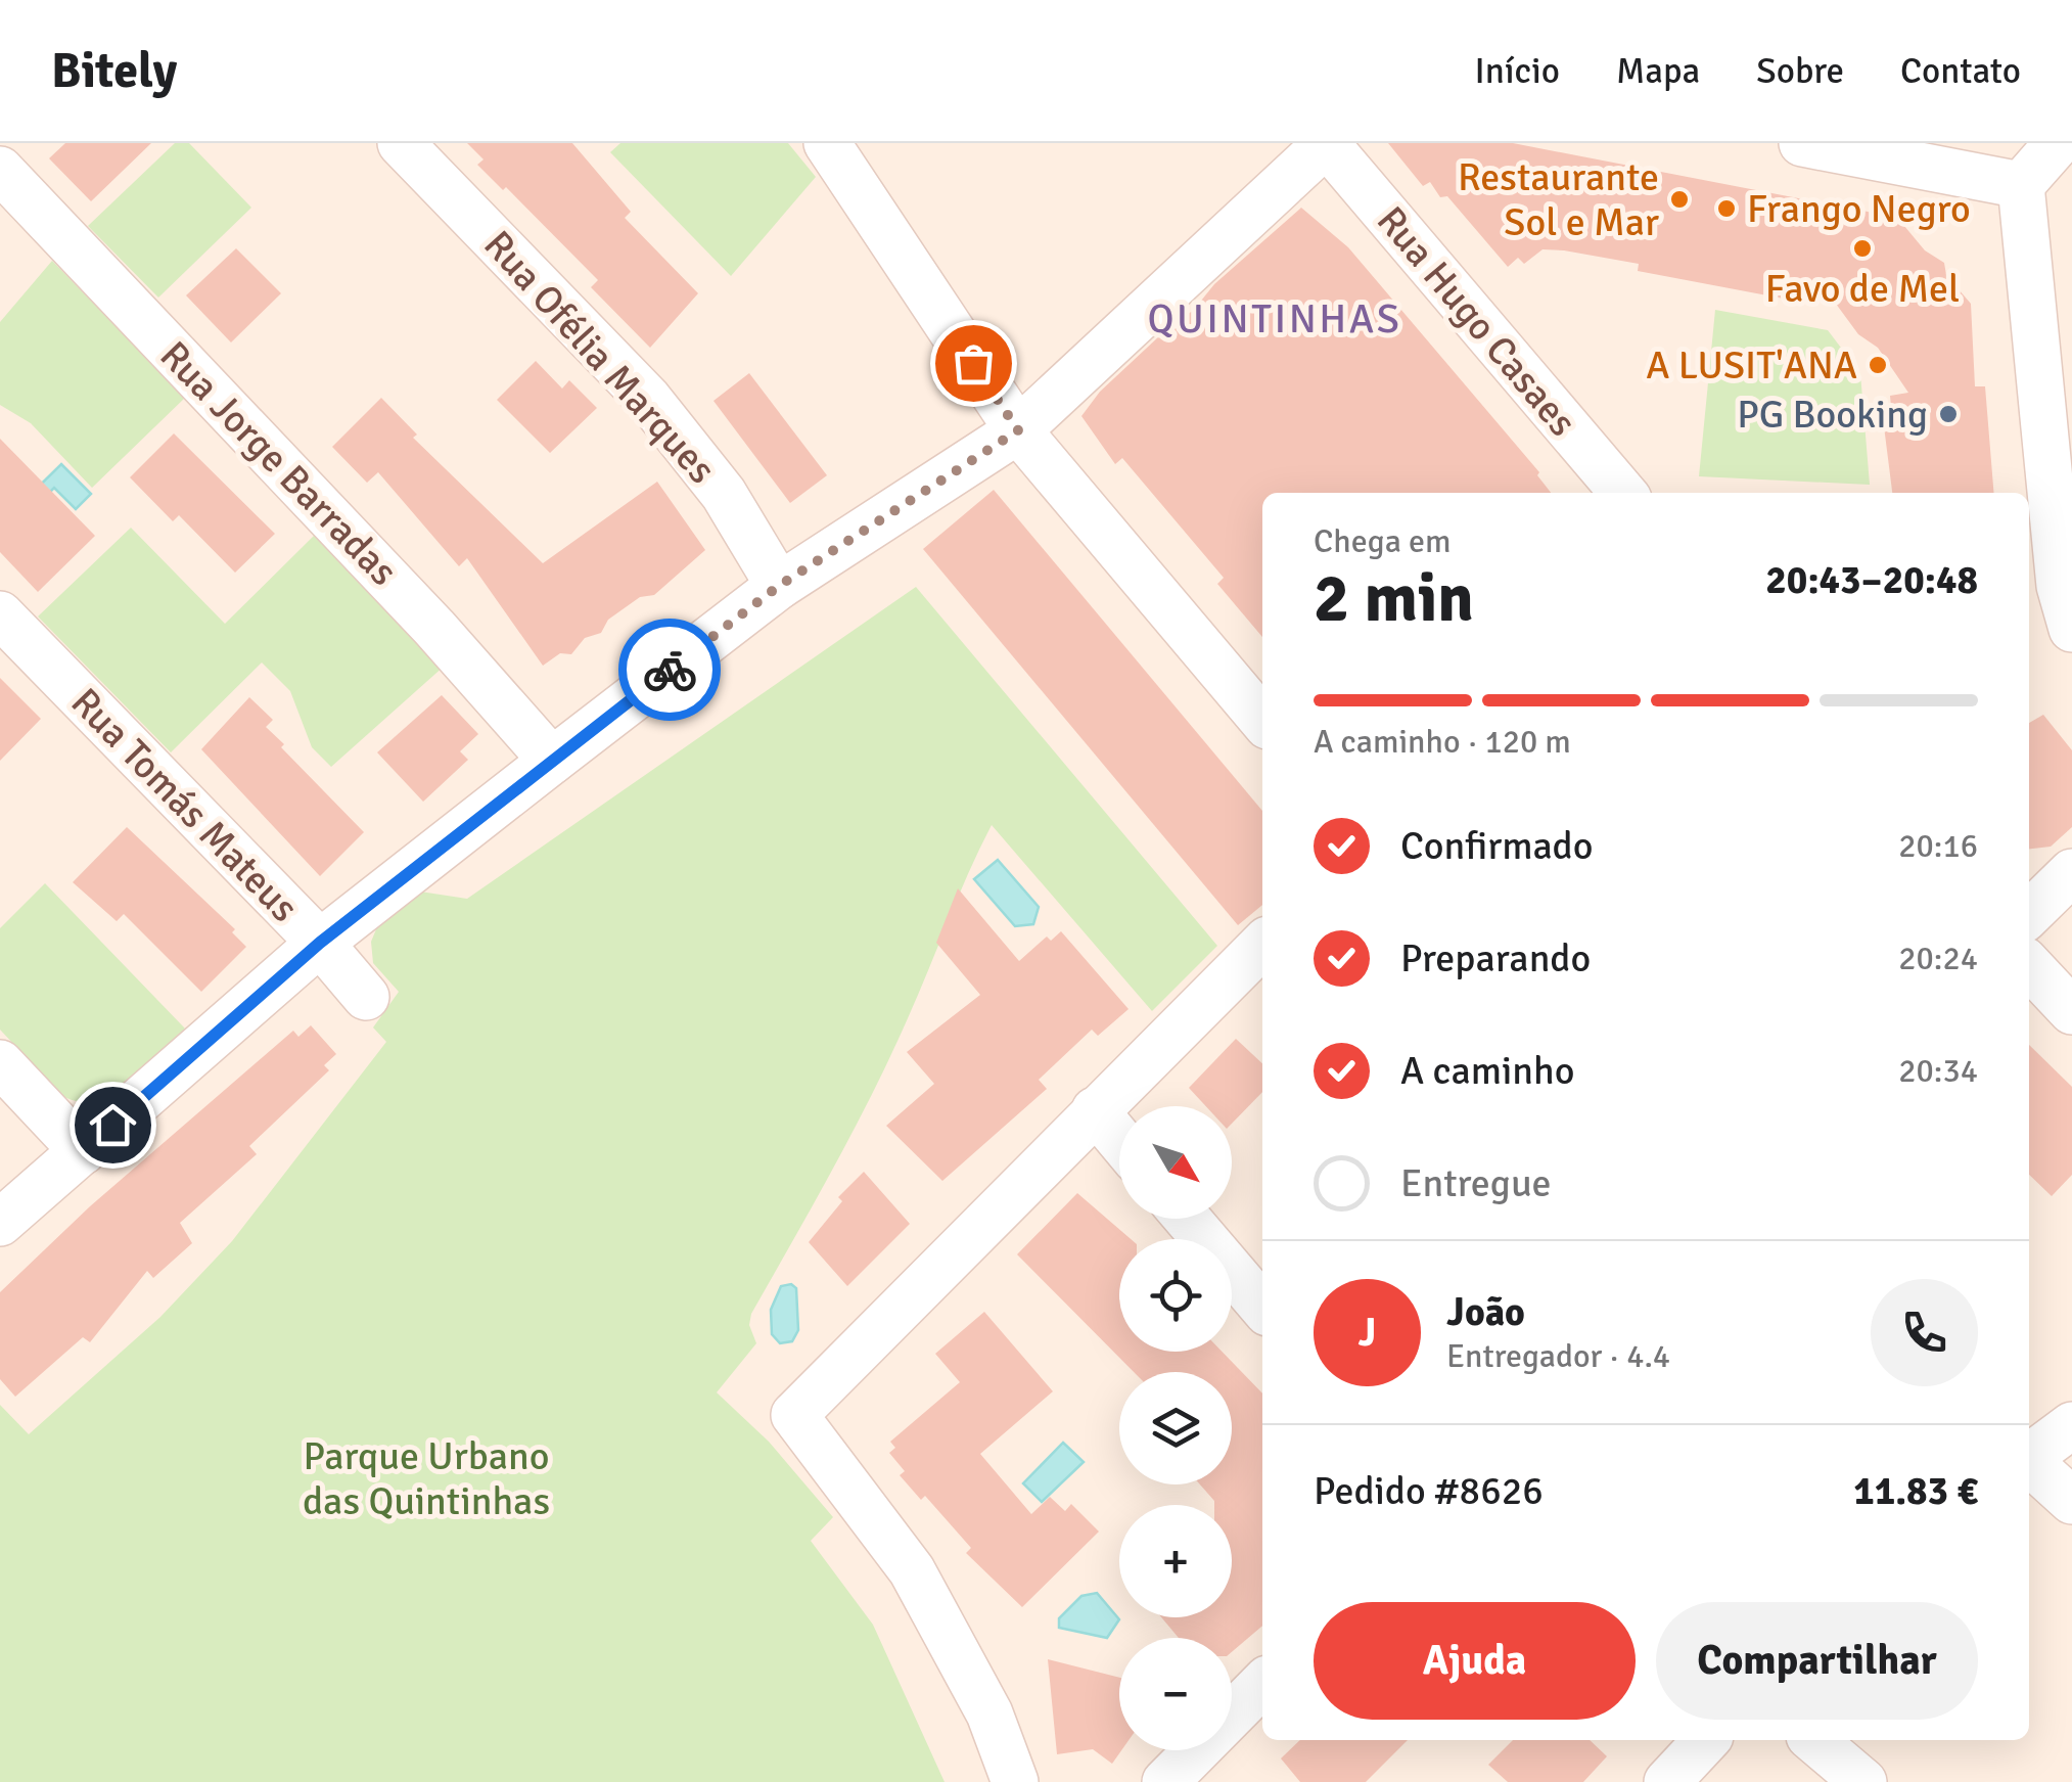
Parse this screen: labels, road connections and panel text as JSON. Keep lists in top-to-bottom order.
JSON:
{
  "streets": {
    "street": [
      "Rua Hugo Casaes",
      "Rua Ofélia Marques",
      "Rua Jorge Barradas",
      "Rua Tomás Mateus"
    ]
  },
  "districts": ["QUINTINHAS"],
  "parks": ["Parque Urbano das Quintinhas"],
  "places": [
    "Restaurante Sol e Mar",
    "Frango Negro",
    "Favo de Mel",
    "A LUSIT'ANA",
    "PG Booking"
  ],
  "north": "bottom right",
  "page": {
    "header": "Bitely",
    "nav": [
      "Início",
      "Mapa",
      "Sobre",
      "Contato"
    ],
    "heading": ["2 min", "Chega em", "20:43–20:48"],
    "panel": [
      "João",
      "Entregador · 4.4",
      "Pedido #8626",
      "11.83 €"
    ],
    "bar": "A caminho · 120 m",
    "list": [
      ["Confirmado", "20:16"],
      ["Preparando", "20:24"],
      ["A caminho", "20:34"],
      "Entregue"
    ],
    "map_buttons": ["+", "−"],
    "round": "J",
    "buttons": ["Ajuda", "Compartilhar"]
  }
}
